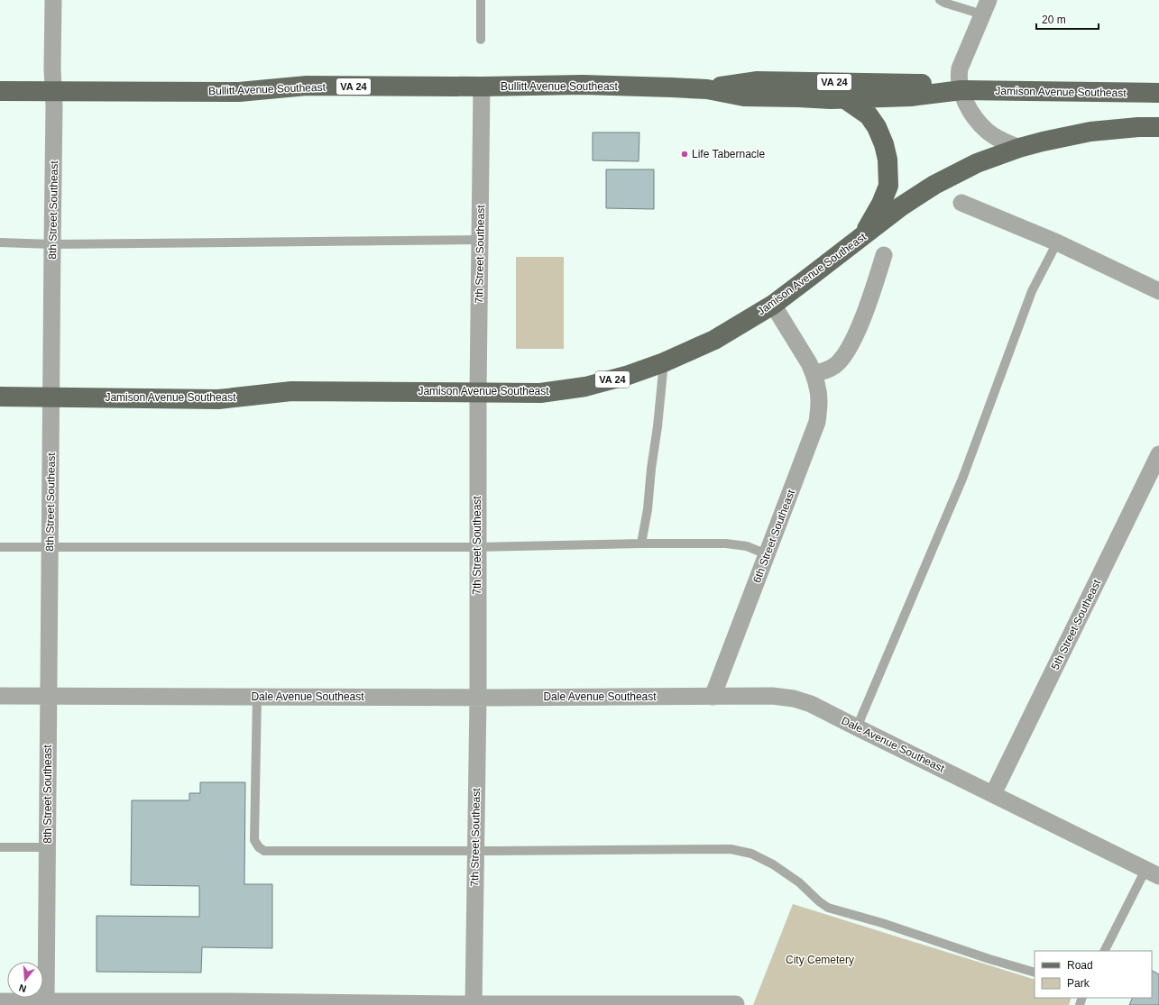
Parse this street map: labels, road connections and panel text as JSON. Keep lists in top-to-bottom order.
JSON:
{
  "streets": {
    "main road": ["VA 24", "Bullitt Avenue Southeast", "Jamison Avenue Southeast"],
    "street": [
      "8th Street Southeast",
      "7th Street Southeast",
      "6th Street Southeast",
      "5th Street Southeast",
      "Dale Avenue Southeast"
    ]
  },
  "crossings": [
    ["Bullitt Avenue Southeast", "Jamison Avenue Southeast"],
    ["Bullitt Avenue Southeast", "8th Street Southeast"],
    ["Bullitt Avenue Southeast", "7th Street Southeast"],
    ["Jamison Avenue Southeast", "8th Street Southeast"],
    ["Jamison Avenue Southeast", "7th Street Southeast"],
    ["Jamison Avenue Southeast", "6th Street Southeast"],
    ["8th Street Southeast", "Dale Avenue Southeast"],
    ["7th Street Southeast", "Dale Avenue Southeast"],
    ["6th Street Southeast", "Dale Avenue Southeast"],
    ["5th Street Southeast", "Dale Avenue Southeast"]
  ],
  "parks": ["City Cemetery"],
  "places": ["Life Tabernacle"],
  "legend": ["Road", "Park"],
  "scale_bar": "20 m",
  "north": "bottom"
}
